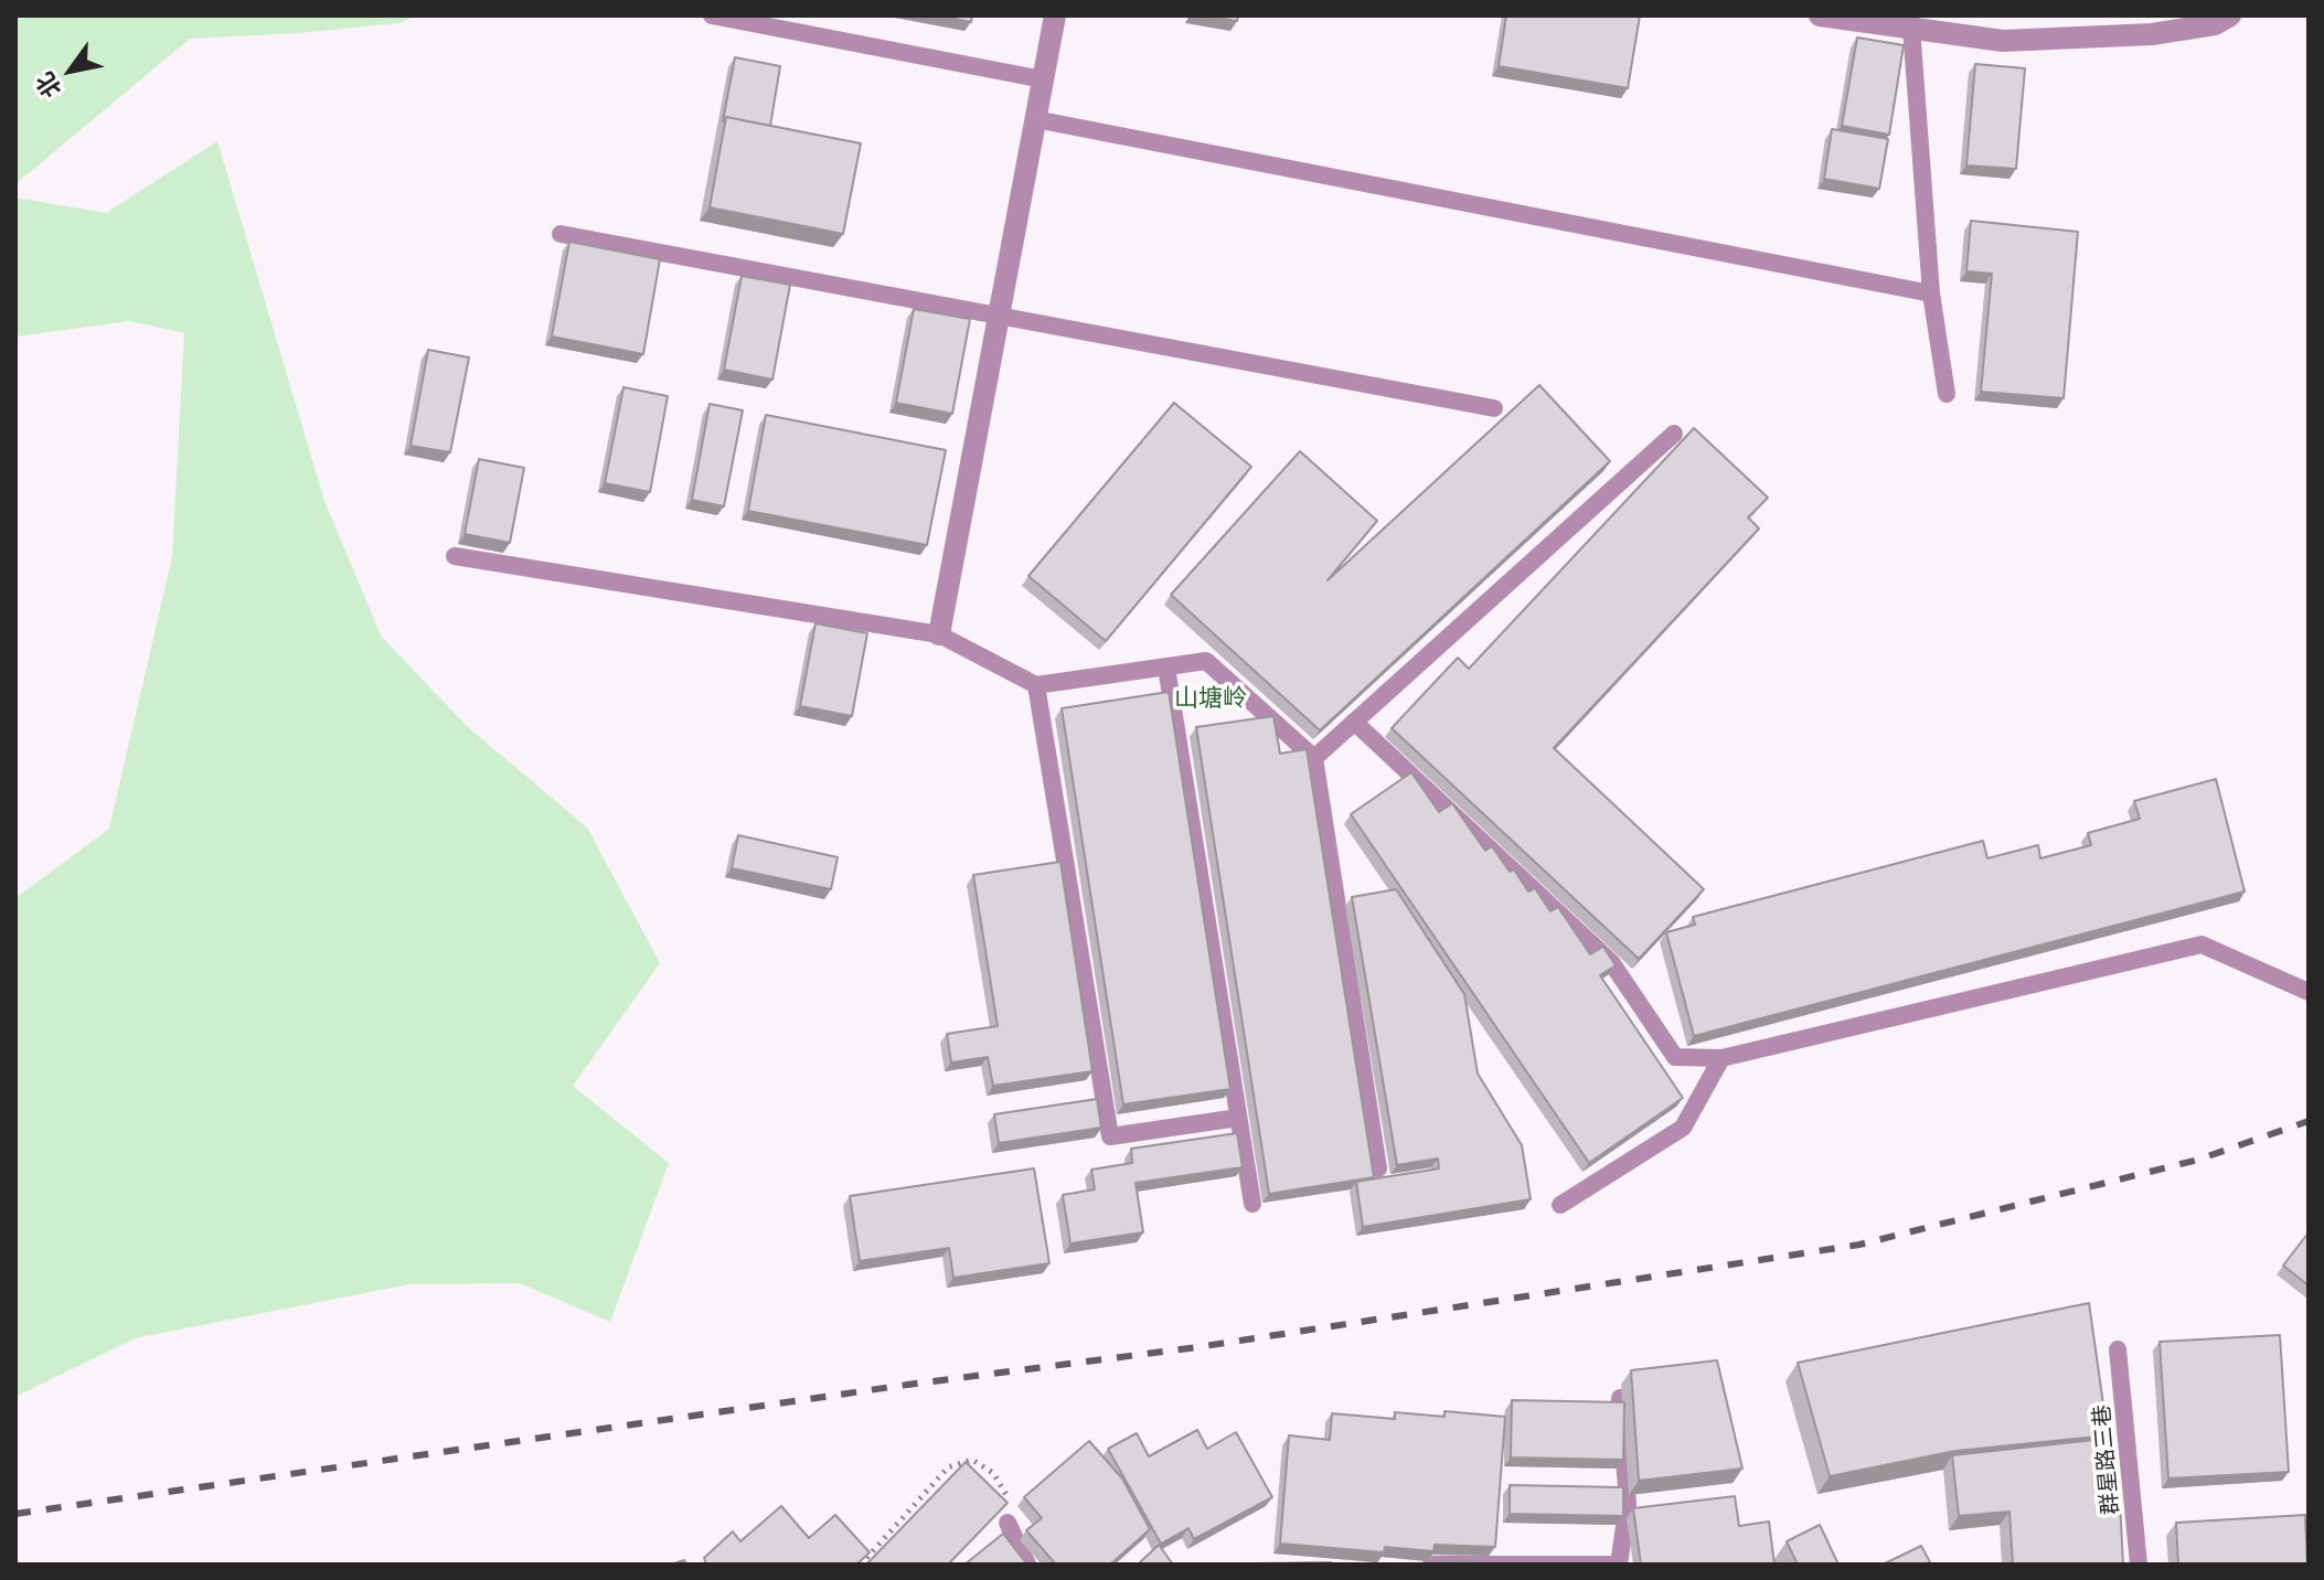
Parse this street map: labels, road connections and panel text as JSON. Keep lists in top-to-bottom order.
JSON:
{
  "streets": {
    "lane": ["群星路三巷"]
  },
  "districts": ["山塘岭"],
  "north": "bottom left"
}
